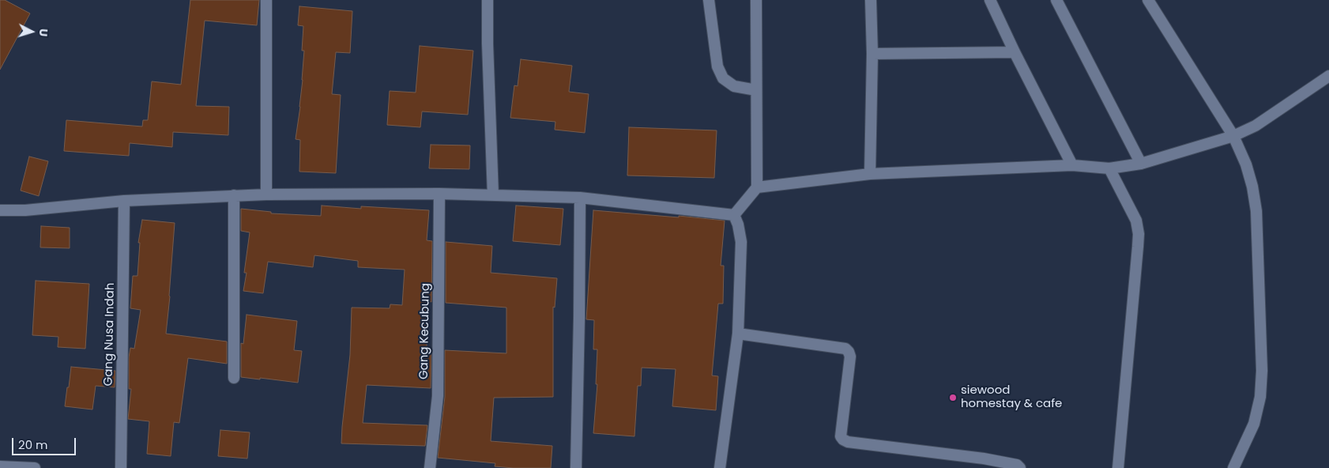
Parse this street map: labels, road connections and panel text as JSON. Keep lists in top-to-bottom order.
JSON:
{
  "streets": {
    "street": ["Gang Kecubung", "Gang Nusa Indah"]
  },
  "places": ["siewood homestay & cafe"],
  "scale_bar": "20 m",
  "north": "right"
}
